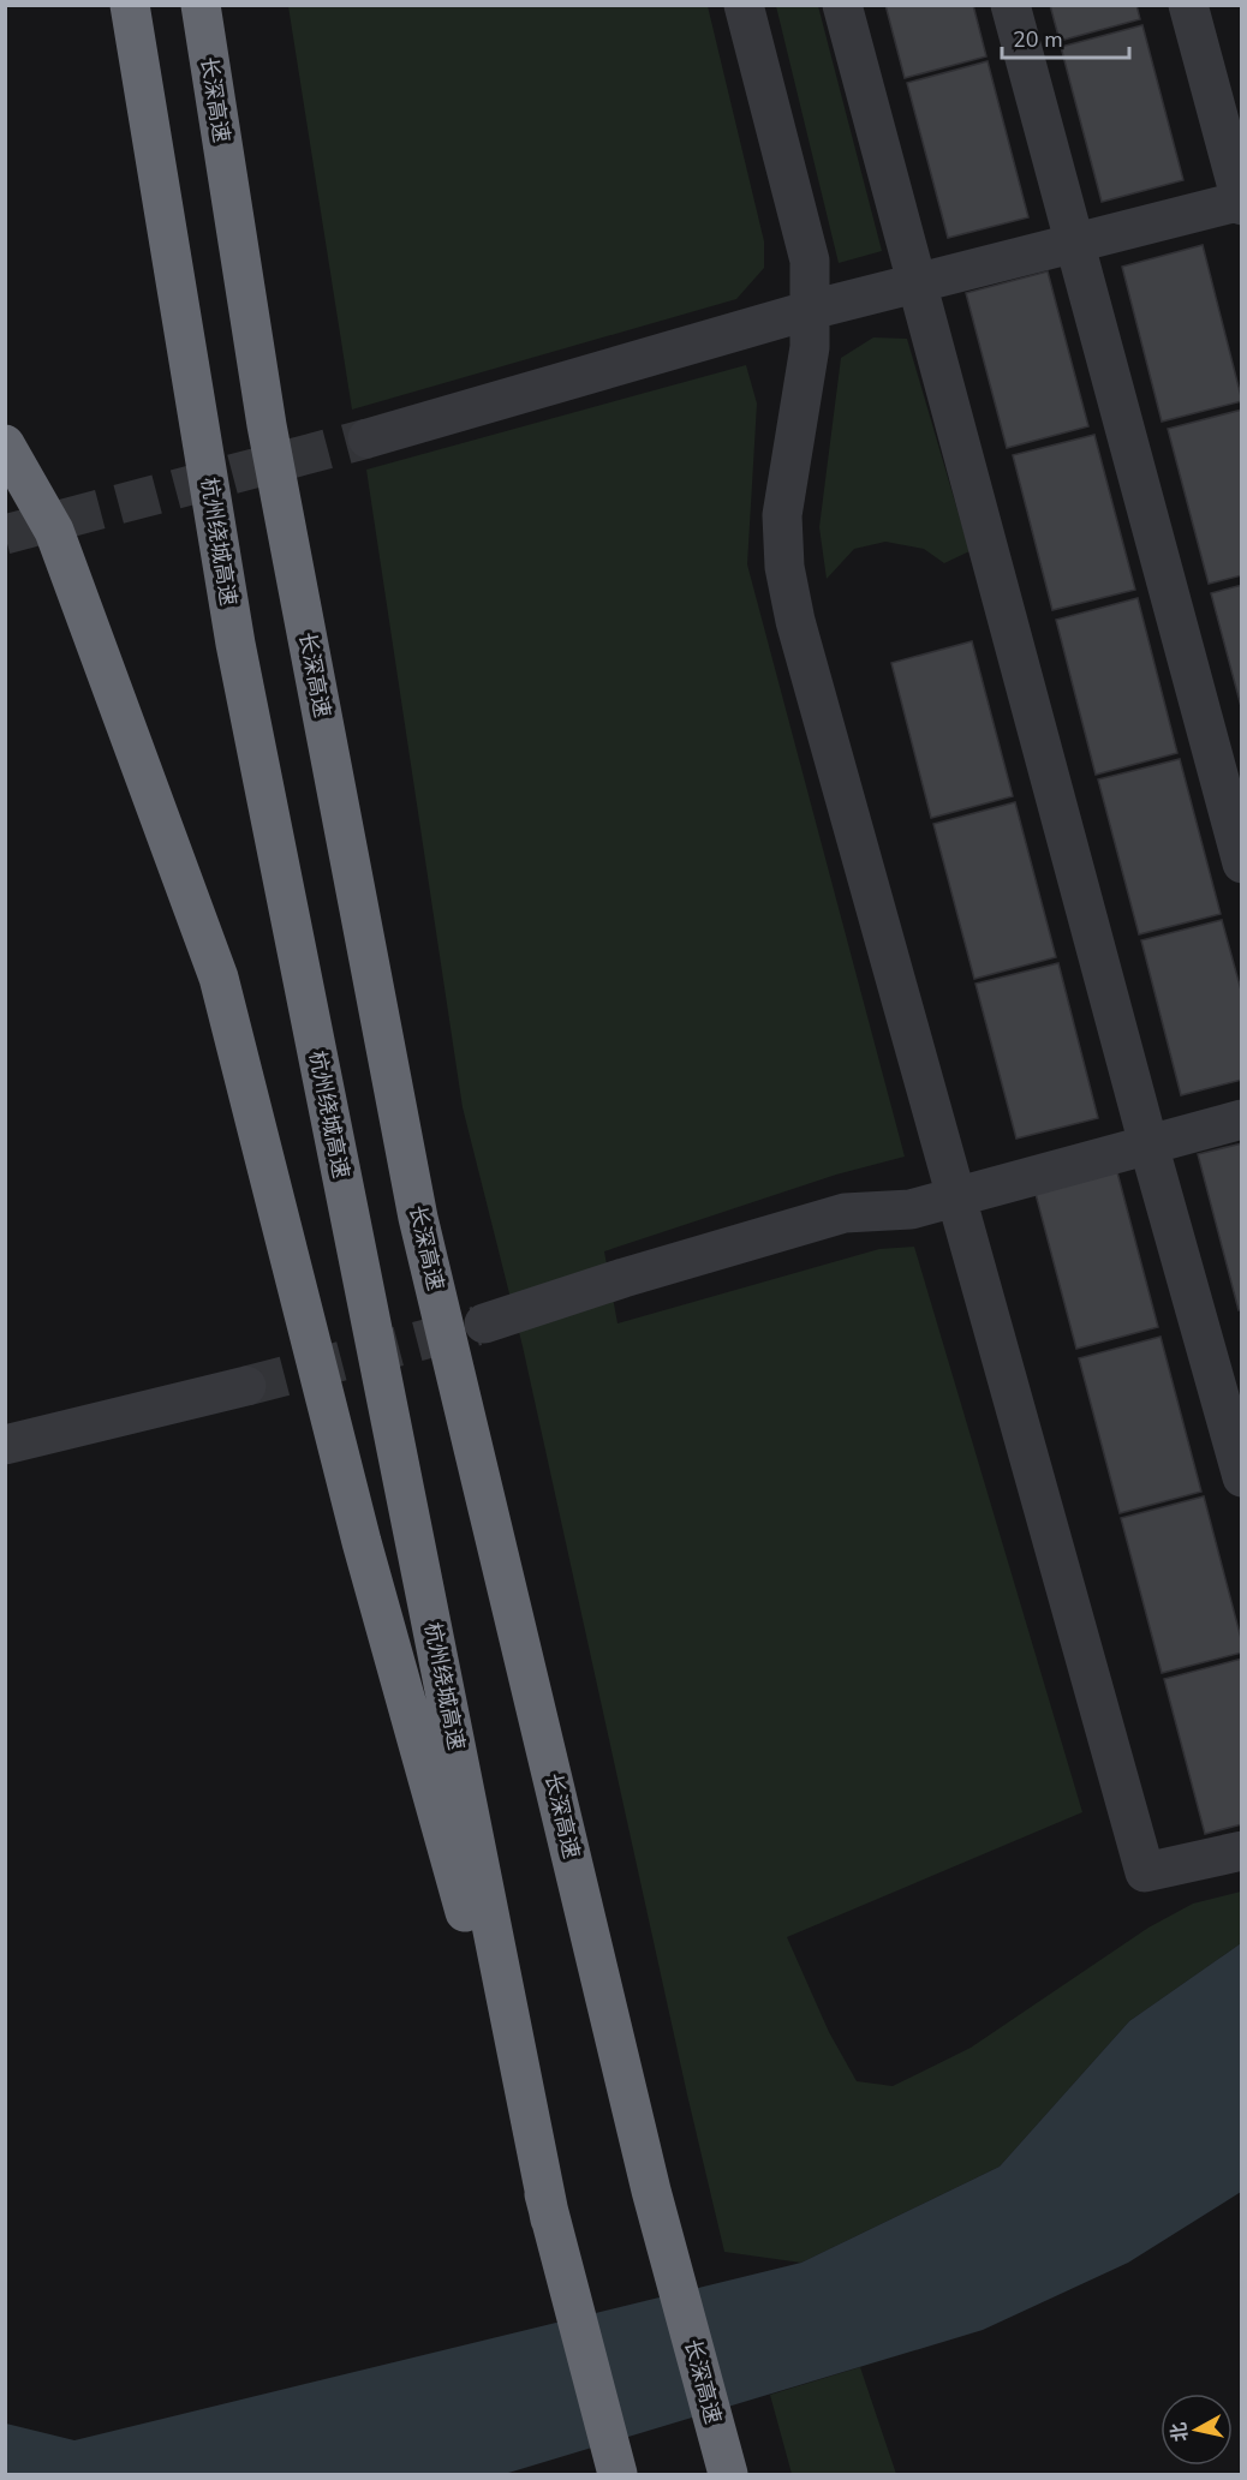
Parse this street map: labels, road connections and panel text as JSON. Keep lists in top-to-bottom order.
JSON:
{
  "streets": {
    "highway": ["长深高速", "杭州绕城高速"]
  },
  "scale_bar": "20 m",
  "north": "left"
}
